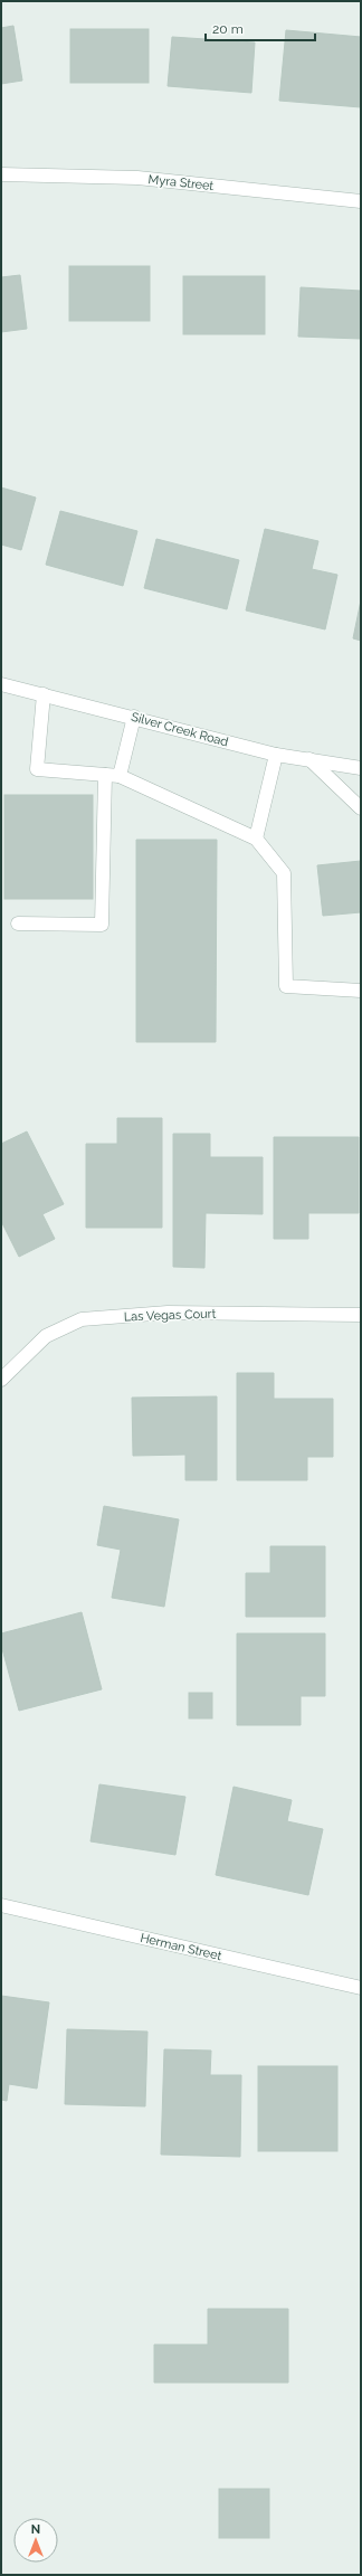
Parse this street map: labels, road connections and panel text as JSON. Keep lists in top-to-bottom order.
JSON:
{
  "streets": {
    "street": [
      "Myra Street",
      "Silver Creek Road",
      "Las Vegas Court",
      "Herman Street"
    ]
  },
  "scale_bar": "20 m",
  "north": "top"
}
